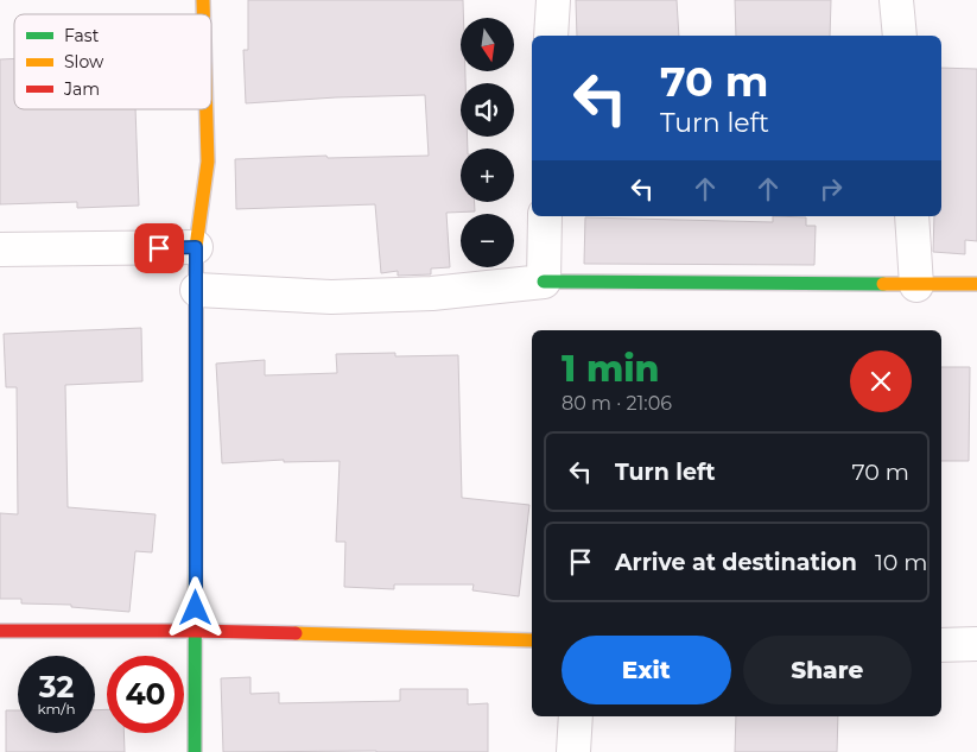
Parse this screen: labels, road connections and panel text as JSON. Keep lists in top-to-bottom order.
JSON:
{
  "legend": ["Fast", "Slow", "Jam"],
  "north": "bottom",
  "page": {
    "map_buttons": ["+", "−"],
    "turn": ["70 m", "Turn left"],
    "heading": ["1 min", "80 m · 21:06"],
    "list": [
      {
        "name": "Turn left",
        "value": "70 m"
      },
      {
        "name": "Arrive at destination",
        "value": "10 m"
      }
    ],
    "buttons": ["Exit", "Share"],
    "speed": "32 km/h",
    "limit": "40"
  }
}
